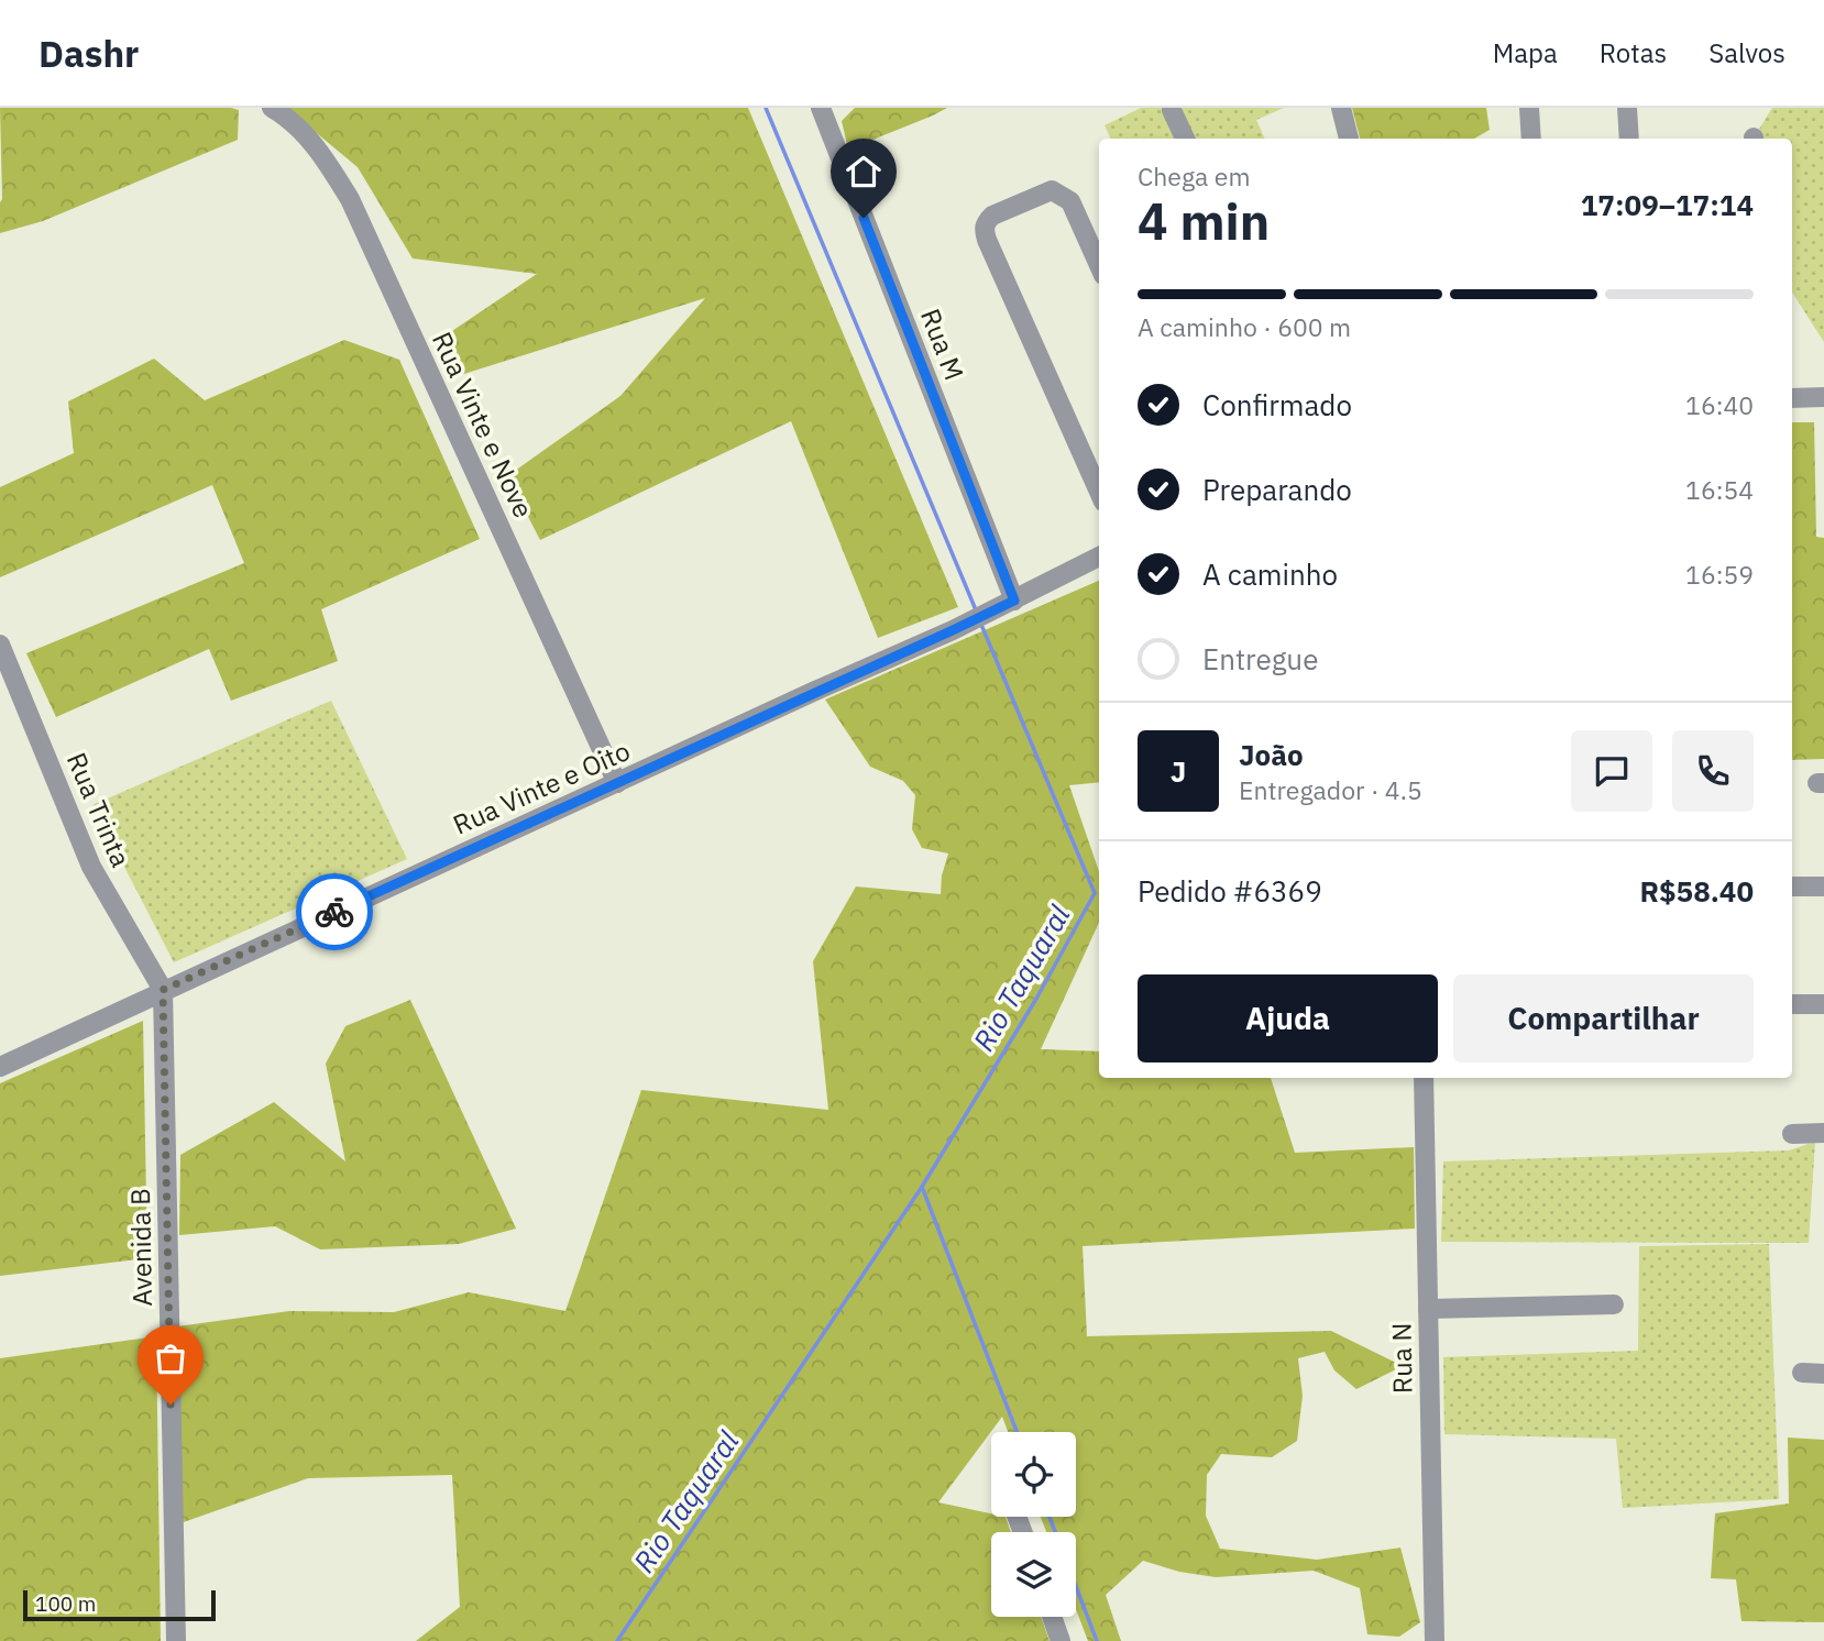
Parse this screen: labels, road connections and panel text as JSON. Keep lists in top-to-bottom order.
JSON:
{
  "streets": {
    "street": [
      "Rua M",
      "Rua Vinte e Nove",
      "Rua Vinte e Oito",
      "Rua Trinta",
      "Avenida B",
      "Rua N"
    ]
  },
  "crossings": [
    ["Rua M", "Rua Vinte e Oito"],
    ["Rua Vinte e Nove", "Rua Vinte e Oito"],
    ["Rua Vinte e Oito", "Rua Trinta"],
    ["Rua Vinte e Oito", "Avenida B"],
    ["Rua Trinta", "Avenida B"]
  ],
  "water": ["Rio Taquaral"],
  "scale_bar": "100 m",
  "page": {
    "header": "Dashr",
    "nav": ["Mapa", "Rotas", "Salvos"],
    "heading": ["4 min", "Chega em", "17:09–17:14"],
    "panel": [
      "João",
      "Entregador · 4.5",
      "Pedido #6369",
      "R$58.40"
    ],
    "bar": "A caminho · 600 m",
    "list": [
      ["Confirmado", "16:40"],
      ["Preparando", "16:54"],
      ["A caminho", "16:59"],
      "Entregue"
    ],
    "round": "J",
    "buttons": ["Ajuda", "Compartilhar"],
    "scale": "100 m"
  }
}
